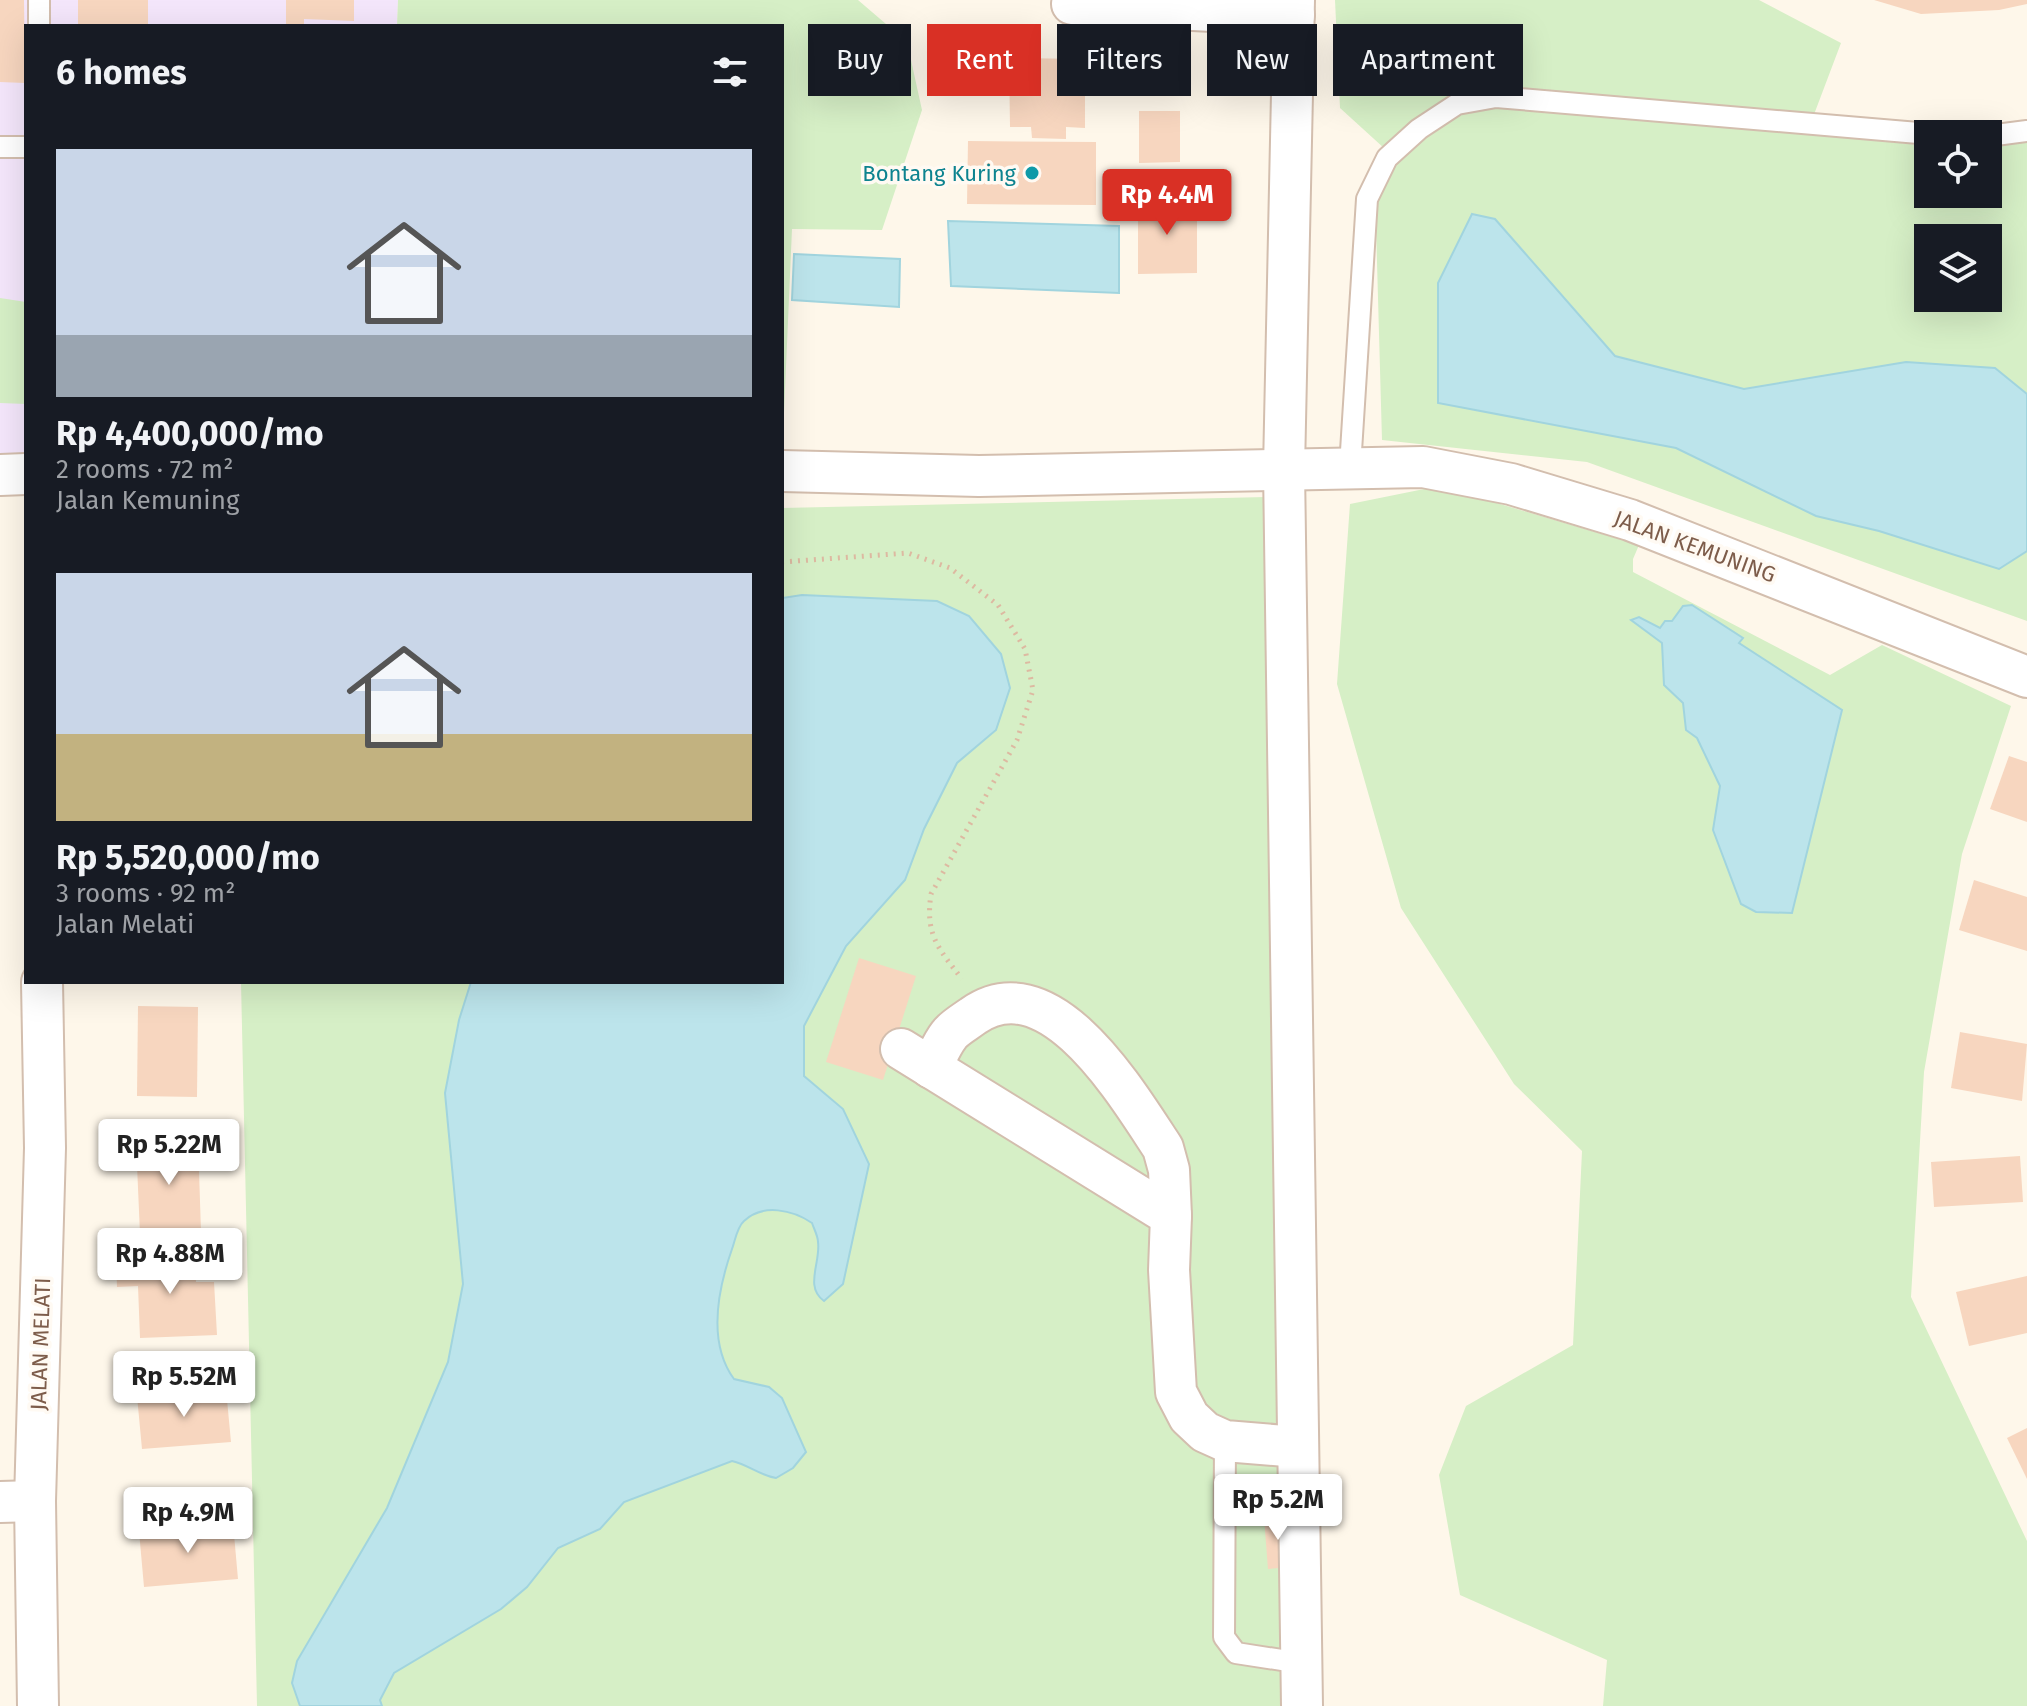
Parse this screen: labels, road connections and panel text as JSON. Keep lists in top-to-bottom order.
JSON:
{
  "streets": {
    "street": ["JALAN KEMUNING", "JALAN MELATI"]
  },
  "places": ["Bontang Kuring"],
  "page": {
    "chip": [
      "Buy",
      "Rent",
      "Filters",
      "New",
      "Apartment"
    ],
    "heading": "6 homes",
    "list": [
      {
        "name": "Rp 4,400,000/mo",
        "note": "2 rooms · 72 m² · Jalan Kemuning"
      },
      {
        "name": "Rp 5,520,000/mo",
        "note": "3 rooms · 92 m² · Jalan Melati"
      }
    ],
    "price": [
      "Rp 4.4M",
      "Rp 5.22M",
      "Rp 4.88M",
      "Rp 5.52M",
      "Rp 5.2M",
      "Rp 4.9M"
    ]
  }
}
